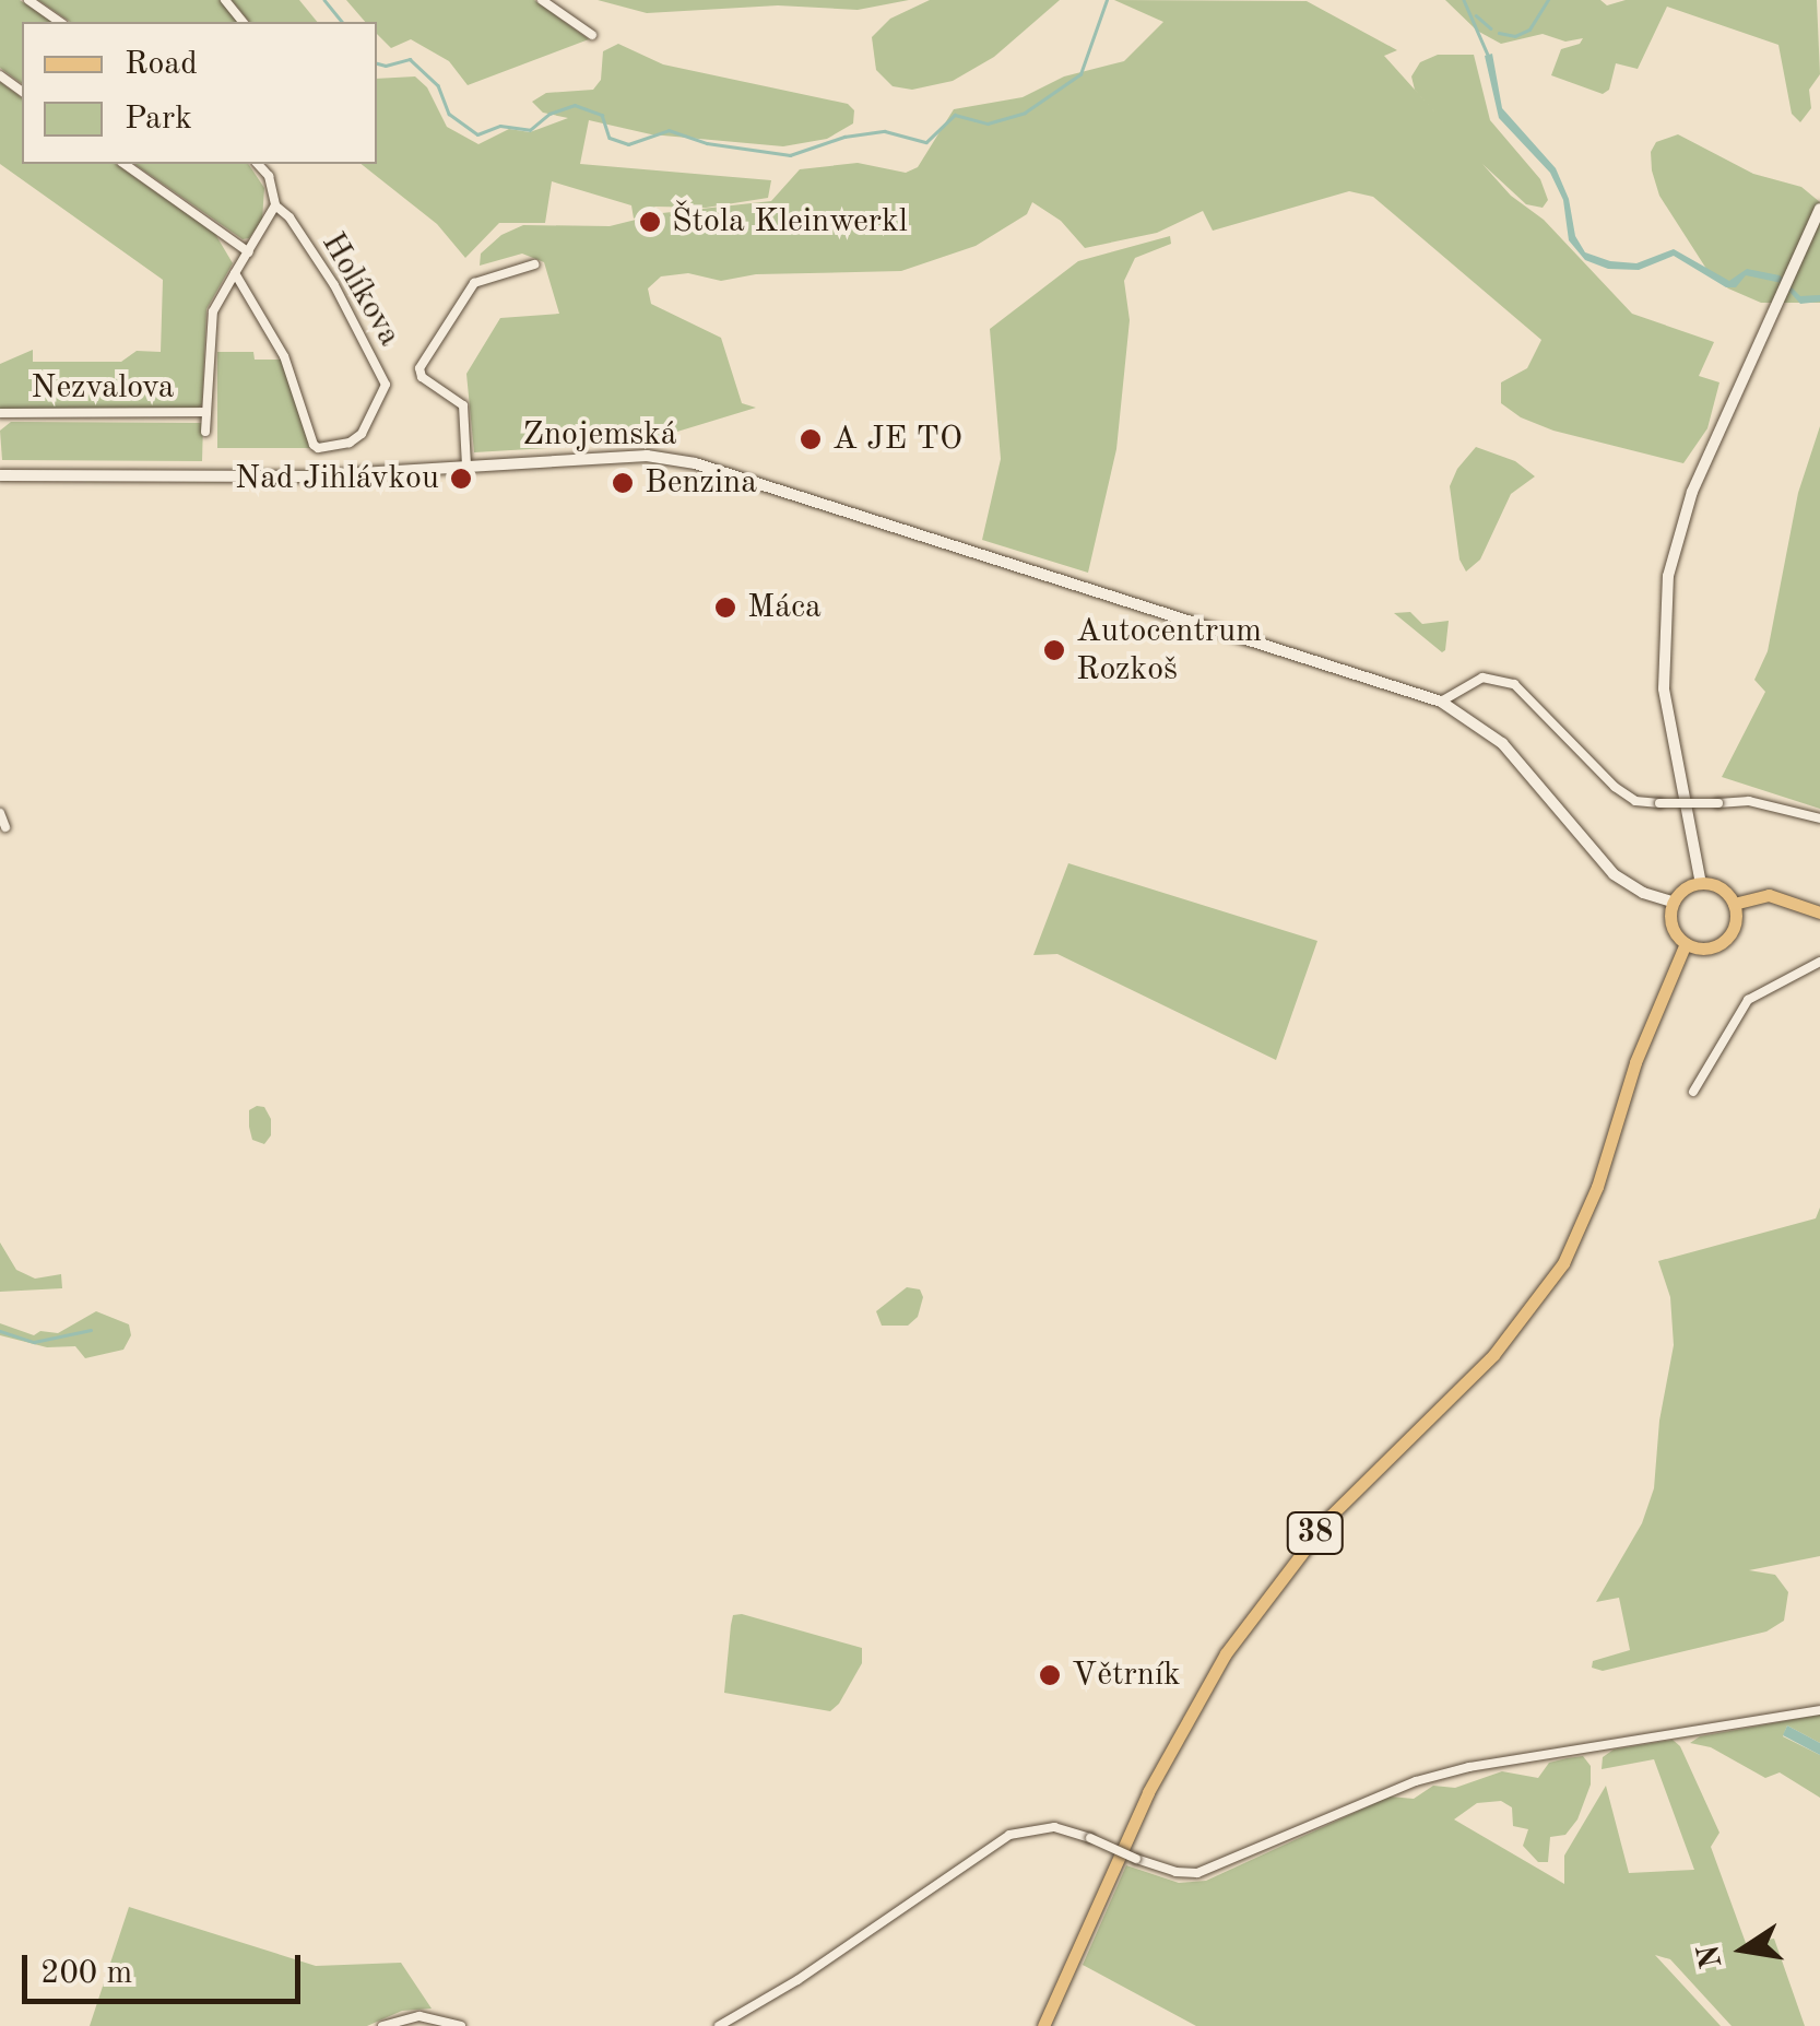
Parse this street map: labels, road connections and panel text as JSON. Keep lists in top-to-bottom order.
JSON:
{
  "streets": {
    "main road": ["Znojemská", "38"],
    "street": ["Holíkova", "Nezvalova"]
  },
  "crossings": [
    ["Holíkova", "Nezvalova"],
    ["Znojemská", "38"]
  ],
  "places": [
    "Štola Kleinwerkl",
    "A JE TO",
    "Nad Jihlávkou",
    "Benzina",
    "Máca",
    "Autocentrum Rozkoš",
    "Větrník"
  ],
  "legend": ["Road", "Park"],
  "scale_bar": "200 m",
  "north": "left"
}
